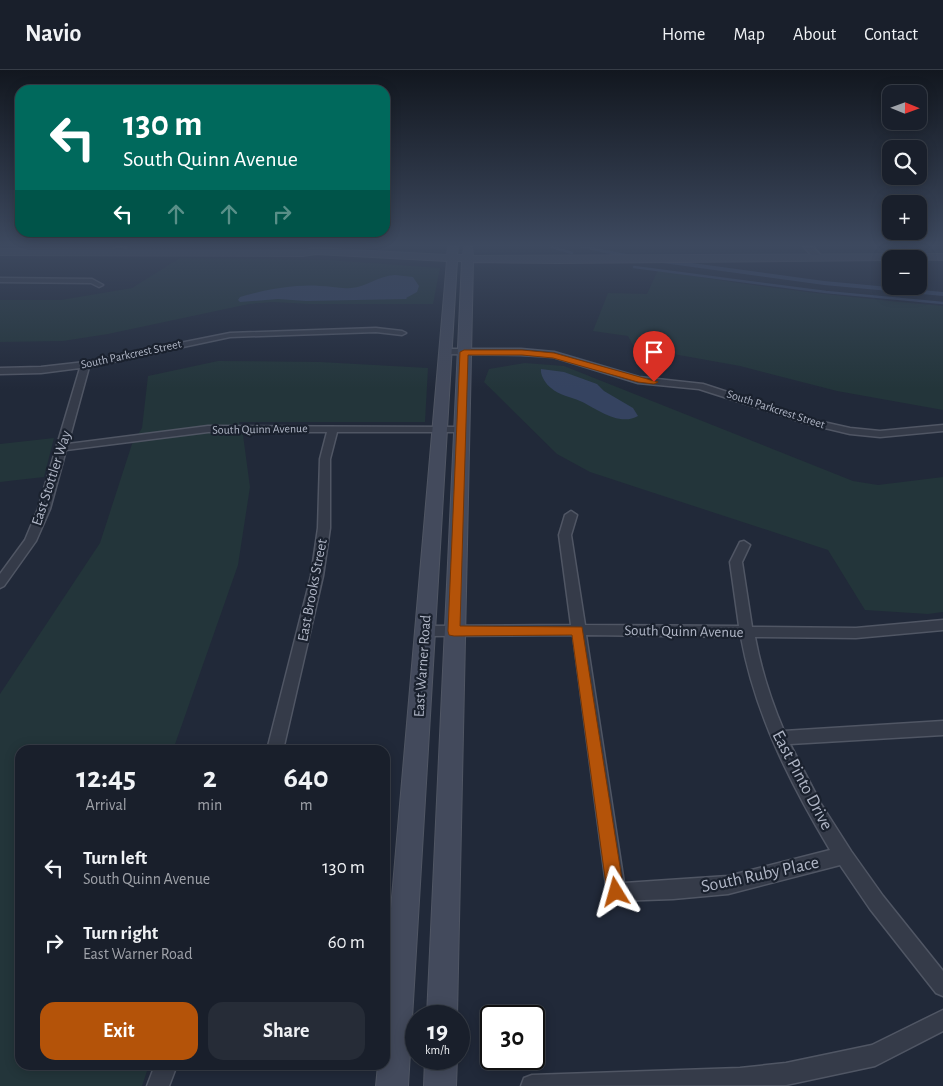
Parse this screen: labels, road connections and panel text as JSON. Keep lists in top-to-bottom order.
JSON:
{
  "streets": {
    "main road": ["East Warner Road"],
    "street": [
      "South Parkcrest Street",
      "South Quinn Avenue",
      "East Stottler Way",
      "East Brooks Street",
      "East Pinto Drive",
      "South Ruby Place"
    ]
  },
  "crossings": [
    ["South Parkcrest Street", "East Stottler Way"],
    ["South Parkcrest Street", "East Warner Road"],
    ["South Quinn Avenue", "East Stottler Way"],
    ["South Quinn Avenue", "East Brooks Street"],
    ["South Quinn Avenue", "East Warner Road"],
    ["South Quinn Avenue", "East Pinto Drive"],
    ["South Quinn Avenue", "South Ruby Place"],
    ["East Pinto Drive", "South Ruby Place"]
  ],
  "north": "right",
  "page": {
    "header": "Navio",
    "nav": [
      "Home",
      "Map",
      "About",
      "Contact"
    ],
    "map_buttons": ["+", "−"],
    "turn": ["130 m", "South Quinn Avenue"],
    "eta": [
      "12:45",
      "Arrival",
      "2",
      "min",
      "640",
      "m"
    ],
    "list": [
      {
        "name": "Turn left",
        "note": "South Quinn Avenue",
        "value": "130 m"
      },
      {
        "name": "Turn right",
        "note": "East Warner Road",
        "value": "60 m"
      }
    ],
    "buttons": ["Exit", "Share"],
    "speed": "19 km/h",
    "limit": "30"
  }
}
